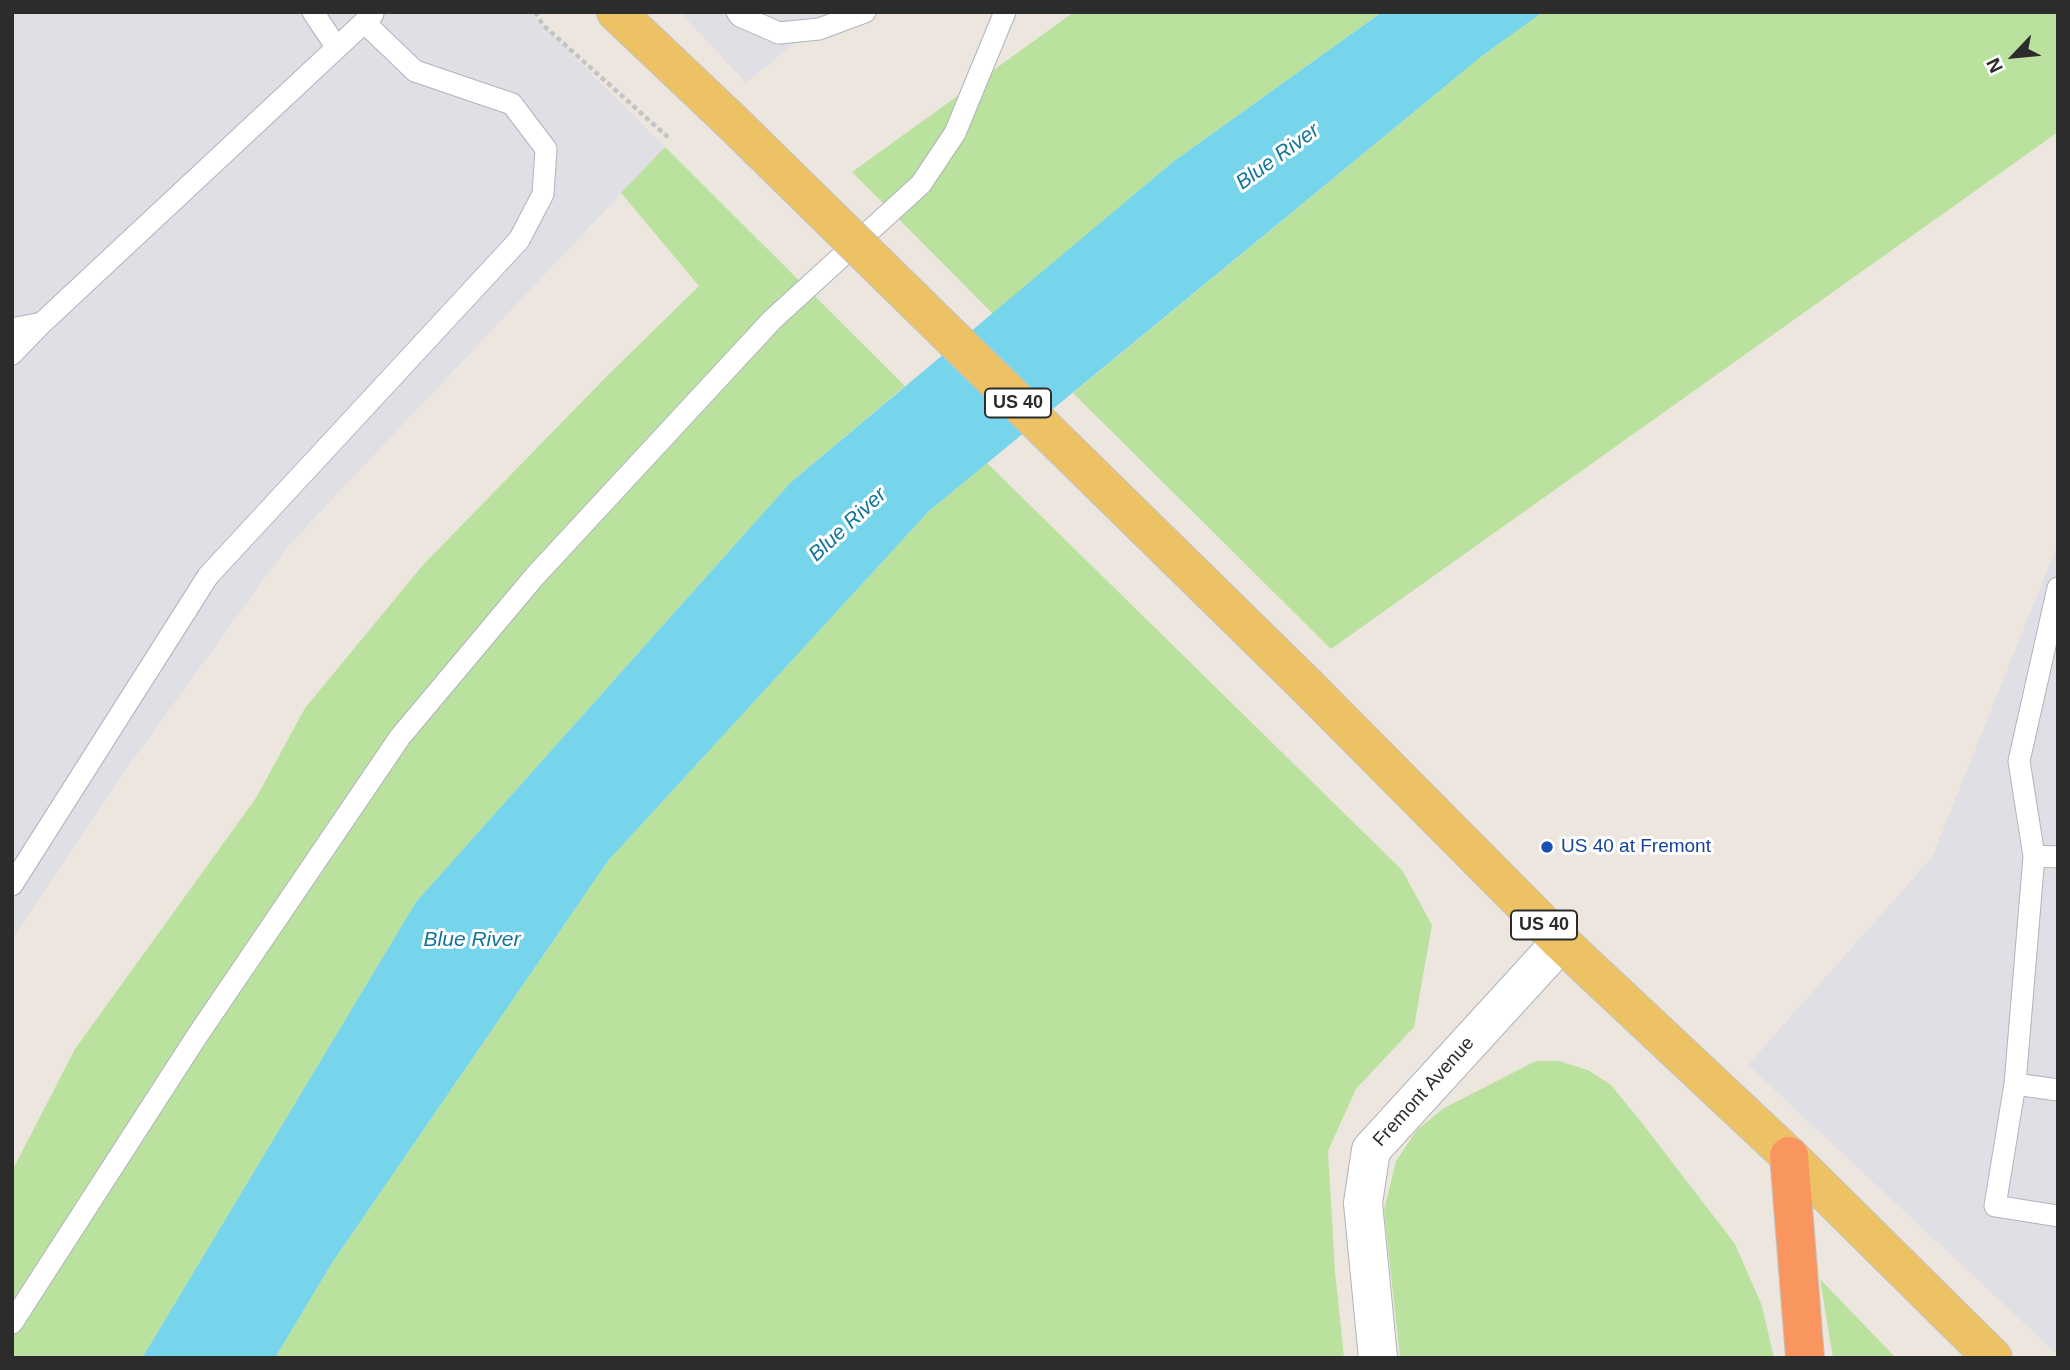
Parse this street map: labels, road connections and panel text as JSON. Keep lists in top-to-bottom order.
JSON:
{
  "streets": {
    "main road": ["US 40"],
    "street": ["Fremont Avenue"]
  },
  "crossings": [
    ["US 40", "Fremont Avenue"]
  ],
  "water": ["Blue River"],
  "places": ["US 40 at Fremont"],
  "north": "bottom left"
}
